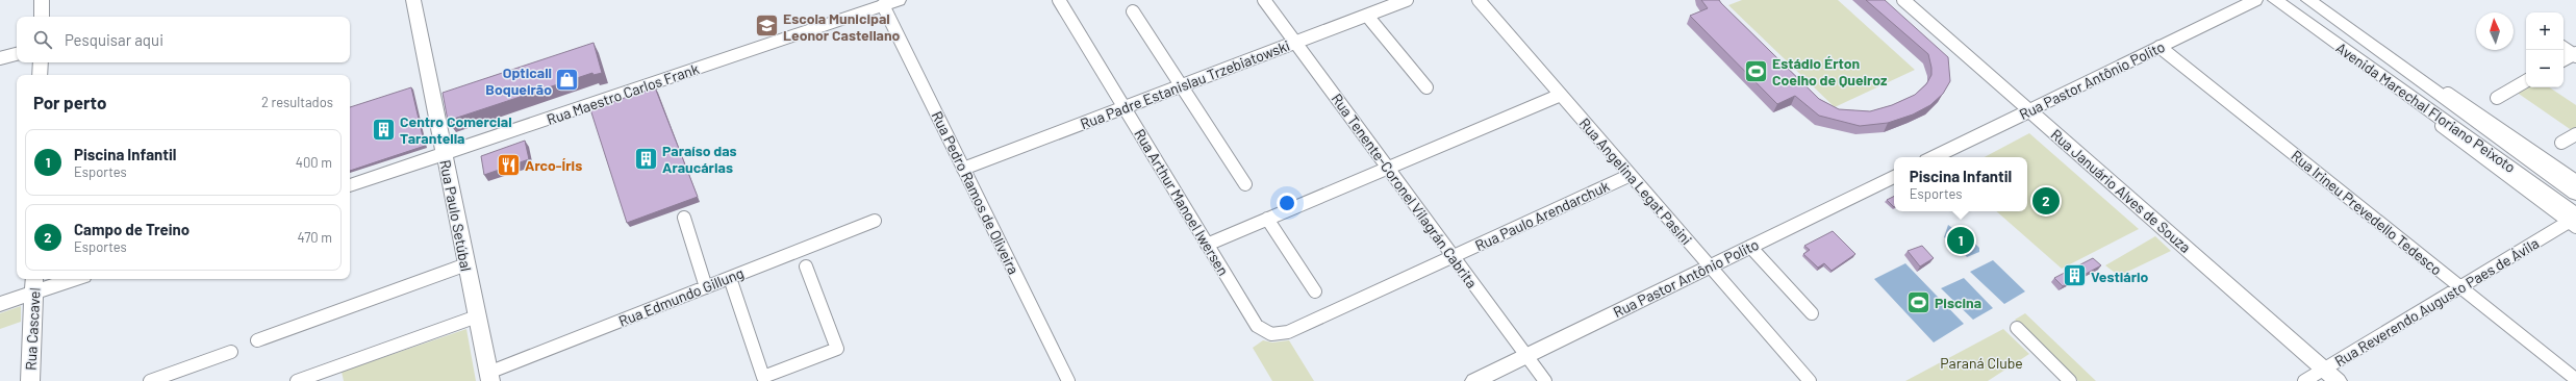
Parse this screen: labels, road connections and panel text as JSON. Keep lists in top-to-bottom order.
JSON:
{
  "streets": {
    "main road": [
      "Rua Pastor Antônio Polito",
      "Rua Maestro Carlos Frank",
      "Avenida Marechal Floriano Peixoto",
      "Rua Januário Alves de Souza",
      "Rua Paulo Setúbal",
      "Rua Cascavel"
    ],
    "street": [
      "Rua Padre Estanislau Trzebiatowski",
      "Rua Angelina Legat Pasini",
      "Rua Tenente-Coronel Vilagrán Cabrita",
      "Rua Pedro Ramos de Oliveira",
      "Rua Arthur Manoel Iwersen",
      "Rua Irineu Prevedello Tedesco",
      "Rua Paulo Arendarchuk",
      "Rua Edmundo Gillung",
      "Rua Reverendo Augusto Paes de Ávila"
    ]
  },
  "crossings": [
    ["Rua Pastor Antônio Polito", "Rua Angelina Legat Pasini"],
    ["Rua Pastor Antônio Polito", "Rua Tenente-Coronel Vilagrán Cabrita"],
    ["Rua Pastor Antônio Polito", "Rua Januário Alves de Souza"],
    ["Rua Pastor Antônio Polito", "Rua Irineu Prevedello Tedesco"],
    ["Rua Padre Estanislau Trzebiatowski", "Rua Tenente-Coronel Vilagrán Cabrita"],
    ["Rua Padre Estanislau Trzebiatowski", "Rua Pedro Ramos de Oliveira"],
    ["Rua Padre Estanislau Trzebiatowski", "Rua Arthur Manoel Iwersen"],
    ["Rua Maestro Carlos Frank", "Rua Pedro Ramos de Oliveira"],
    ["Rua Maestro Carlos Frank", "Rua Paulo Setúbal"],
    ["Avenida Marechal Floriano Peixoto", "Rua Reverendo Augusto Paes de Ávila"],
    ["Rua Angelina Legat Pasini", "Rua Paulo Arendarchuk"],
    ["Rua Tenente-Coronel Vilagrán Cabrita", "Rua Paulo Arendarchuk"],
    ["Rua Januário Alves de Souza", "Rua Reverendo Augusto Paes de Ávila"],
    ["Rua Arthur Manoel Iwersen", "Rua Paulo Arendarchuk"],
    ["Rua Irineu Prevedello Tedesco", "Rua Reverendo Augusto Paes de Ávila"],
    ["Rua Paulo Setúbal", "Rua Edmundo Gillung"]
  ],
  "parks": ["Paraná Clube"],
  "places": {
    "school or university": ["Escola Municipal Leonor Castellano"],
    "sports": ["Estádio Érton Coelho de Queiroz", "Piscina"],
    "shop": ["Opticall Boqueirão"],
    "building": ["Centro Comercial Tarantella", "Paraíso das Araucárias", "Vestiário"],
    "restaurant": ["Arco-Íris"]
  },
  "north": "top",
  "page": {
    "map_buttons": ["+", "−"],
    "search": "Pesquisar aqui",
    "heading": ["Por perto", "2 resultados"],
    "list": [
      {
        "mark": "1",
        "name": "Piscina Infantil",
        "note": "Esportes",
        "value": "400 m"
      },
      {
        "mark": "2",
        "name": "Campo de Treino",
        "note": "Esportes",
        "value": "470 m"
      }
    ],
    "popup": ["Piscina Infantil", "Esportes"],
    "pins": ["2", "1"]
  }
}
